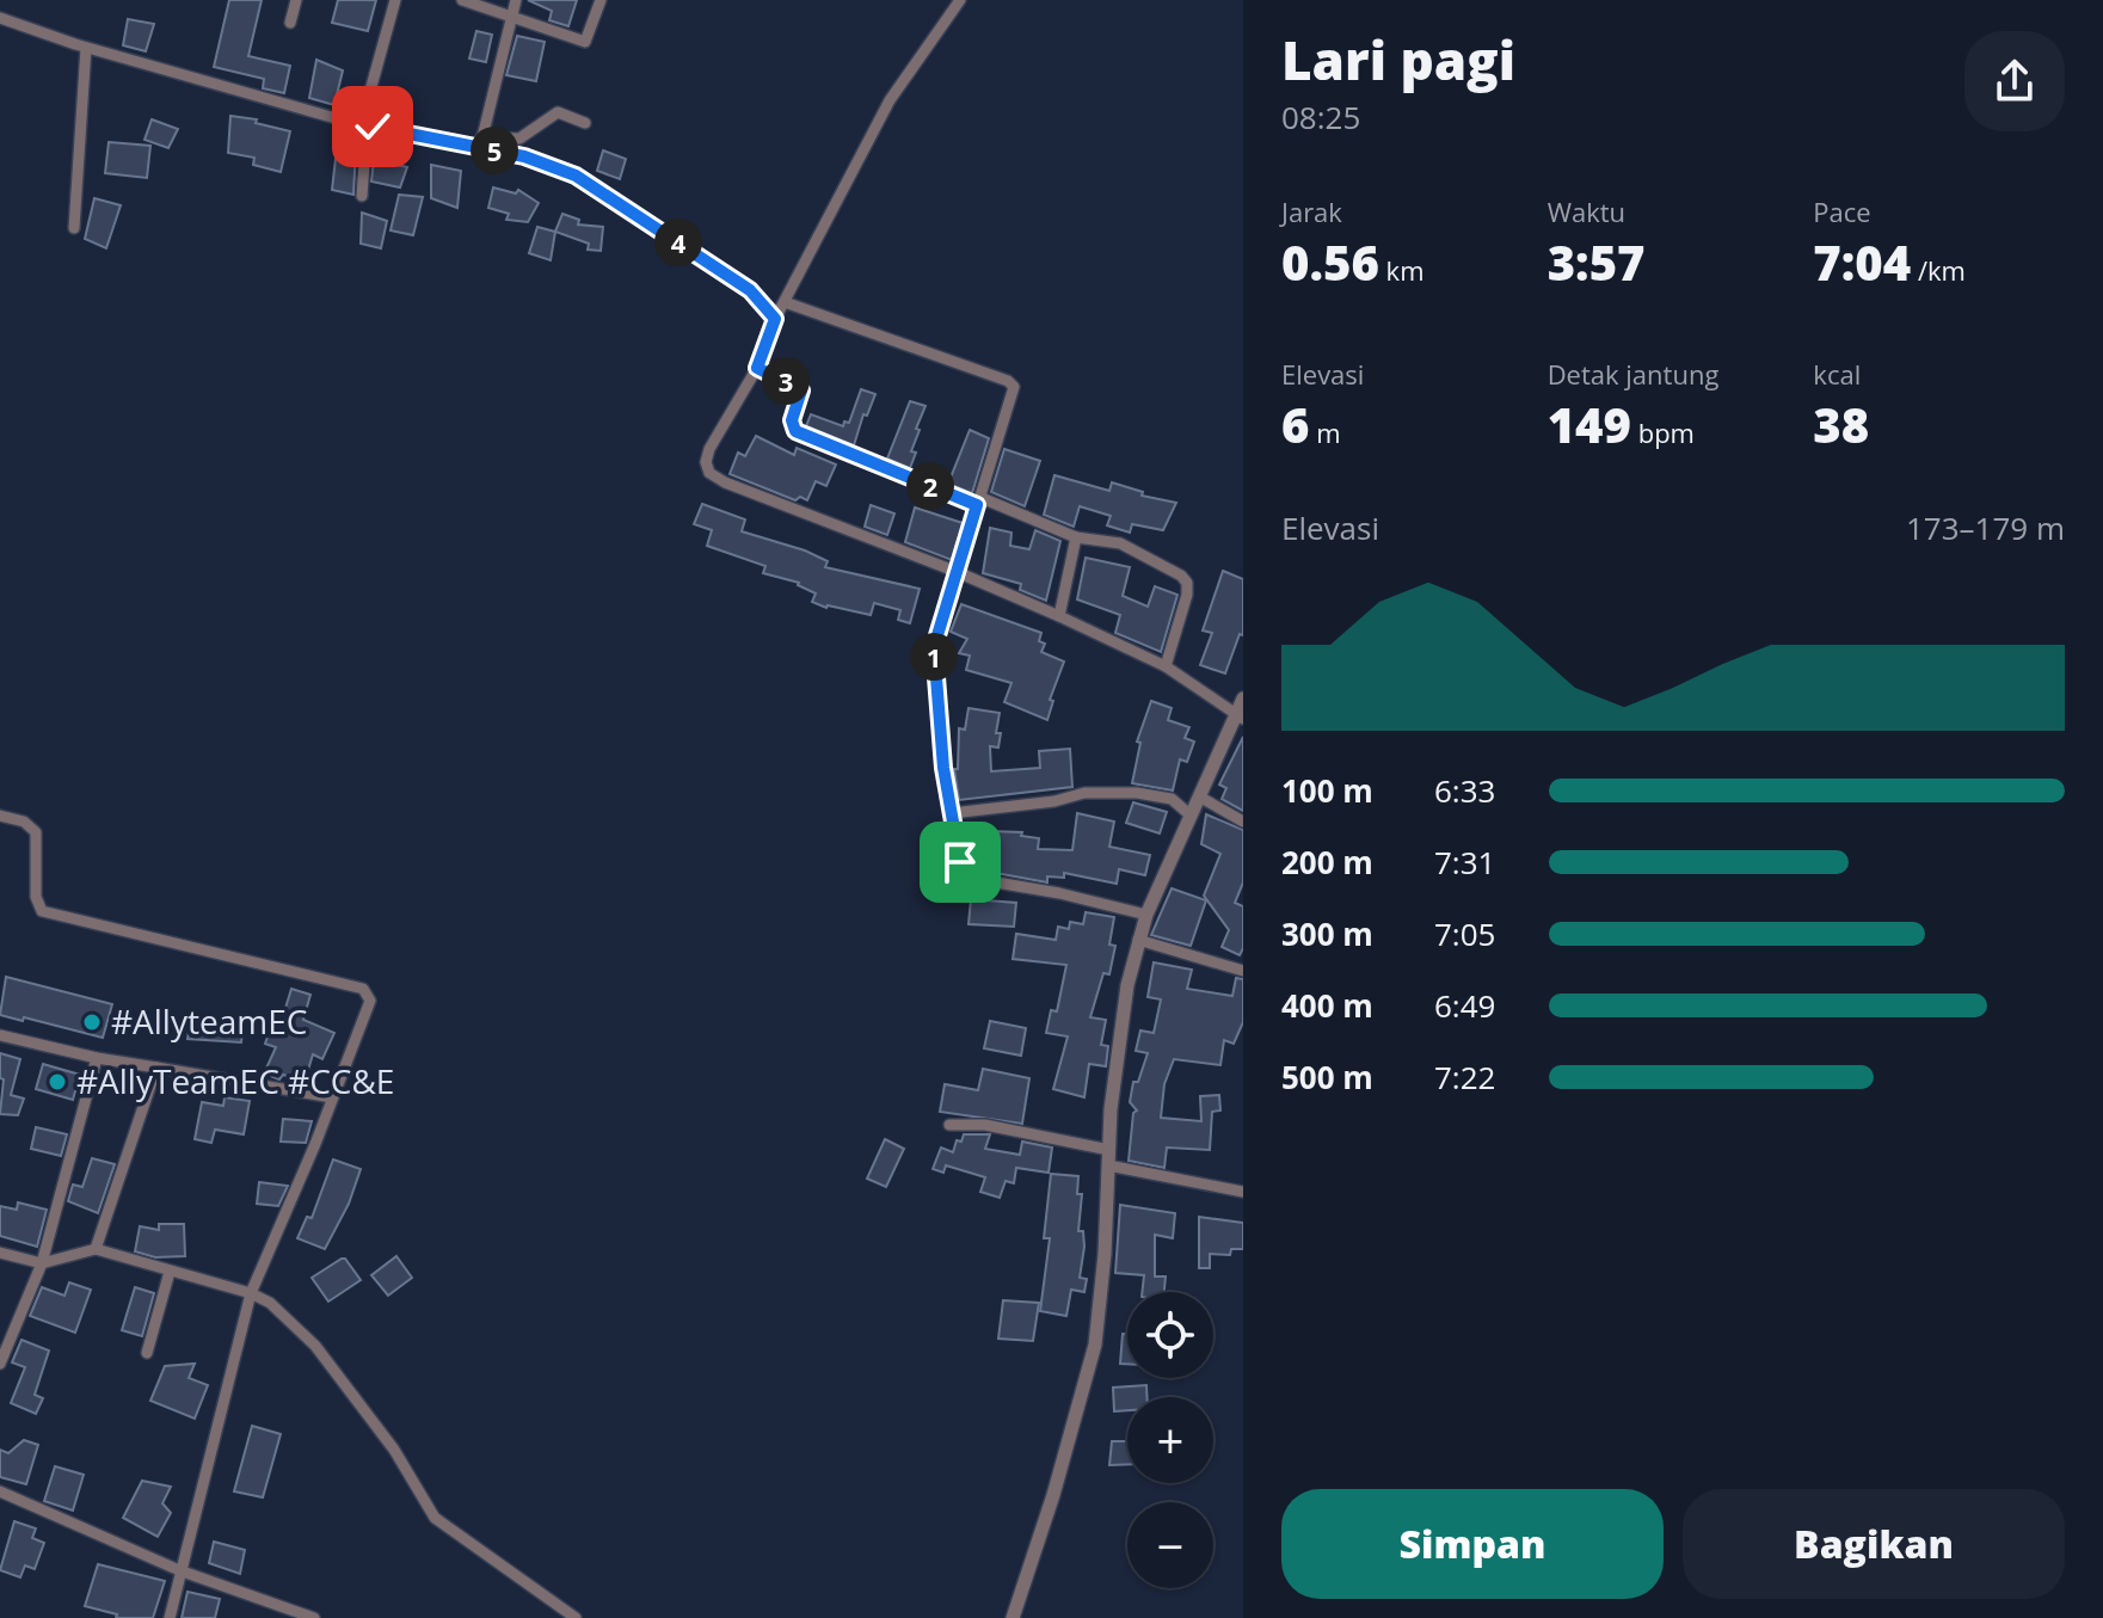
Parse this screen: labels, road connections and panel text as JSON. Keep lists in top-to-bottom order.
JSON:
{
  "places": ["#AllyteamEC", "#AllyTeamEC #CC&E"],
  "page": {
    "heading": ["Lari pagi", "08:25"],
    "pins": [
      "5",
      "4",
      "3",
      "2",
      "1"
    ],
    "stats": [
      ["Jarak", "0.56 km"],
      ["Waktu", "3:57"],
      ["Pace", "7:04 /km"],
      ["Elevasi", "6 m"],
      ["Detak jantung", "149 bpm"],
      ["kcal", "38"]
    ],
    "chart": ["Elevasi", "173–179 m"],
    "list": [
      {
        "name": "100 m",
        "note": "6:33"
      },
      {
        "name": "200 m",
        "note": "7:31"
      },
      {
        "name": "300 m",
        "note": "7:05"
      },
      {
        "name": "400 m",
        "note": "6:49"
      },
      {
        "name": "500 m",
        "note": "7:22"
      }
    ],
    "map_buttons": ["+", "−"],
    "buttons": ["Simpan", "Bagikan"]
  }
}
